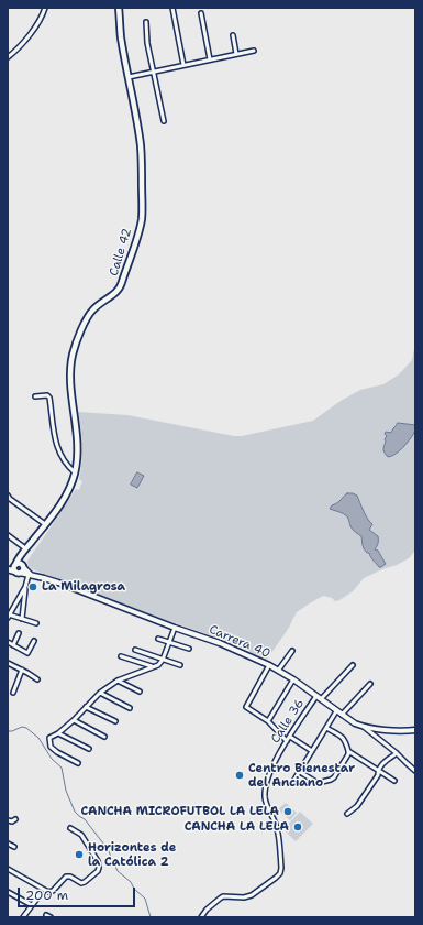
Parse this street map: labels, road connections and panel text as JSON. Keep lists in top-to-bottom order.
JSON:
{
  "streets": {
    "main road": ["Calle 42", "Carrera 40"],
    "street": ["Calle 36"]
  },
  "crossings": [
    ["Calle 42", "Carrera 40"],
    ["Carrera 40", "Calle 36"]
  ],
  "places": [
    "La Milagrosa",
    "Centro Bienestar del Anciano",
    "CANCHA MICROFUTBOL LA LELA",
    "CANCHA LA LELA",
    "Horizontes de la Católica 2"
  ],
  "scale_bar": "200 m"
}
